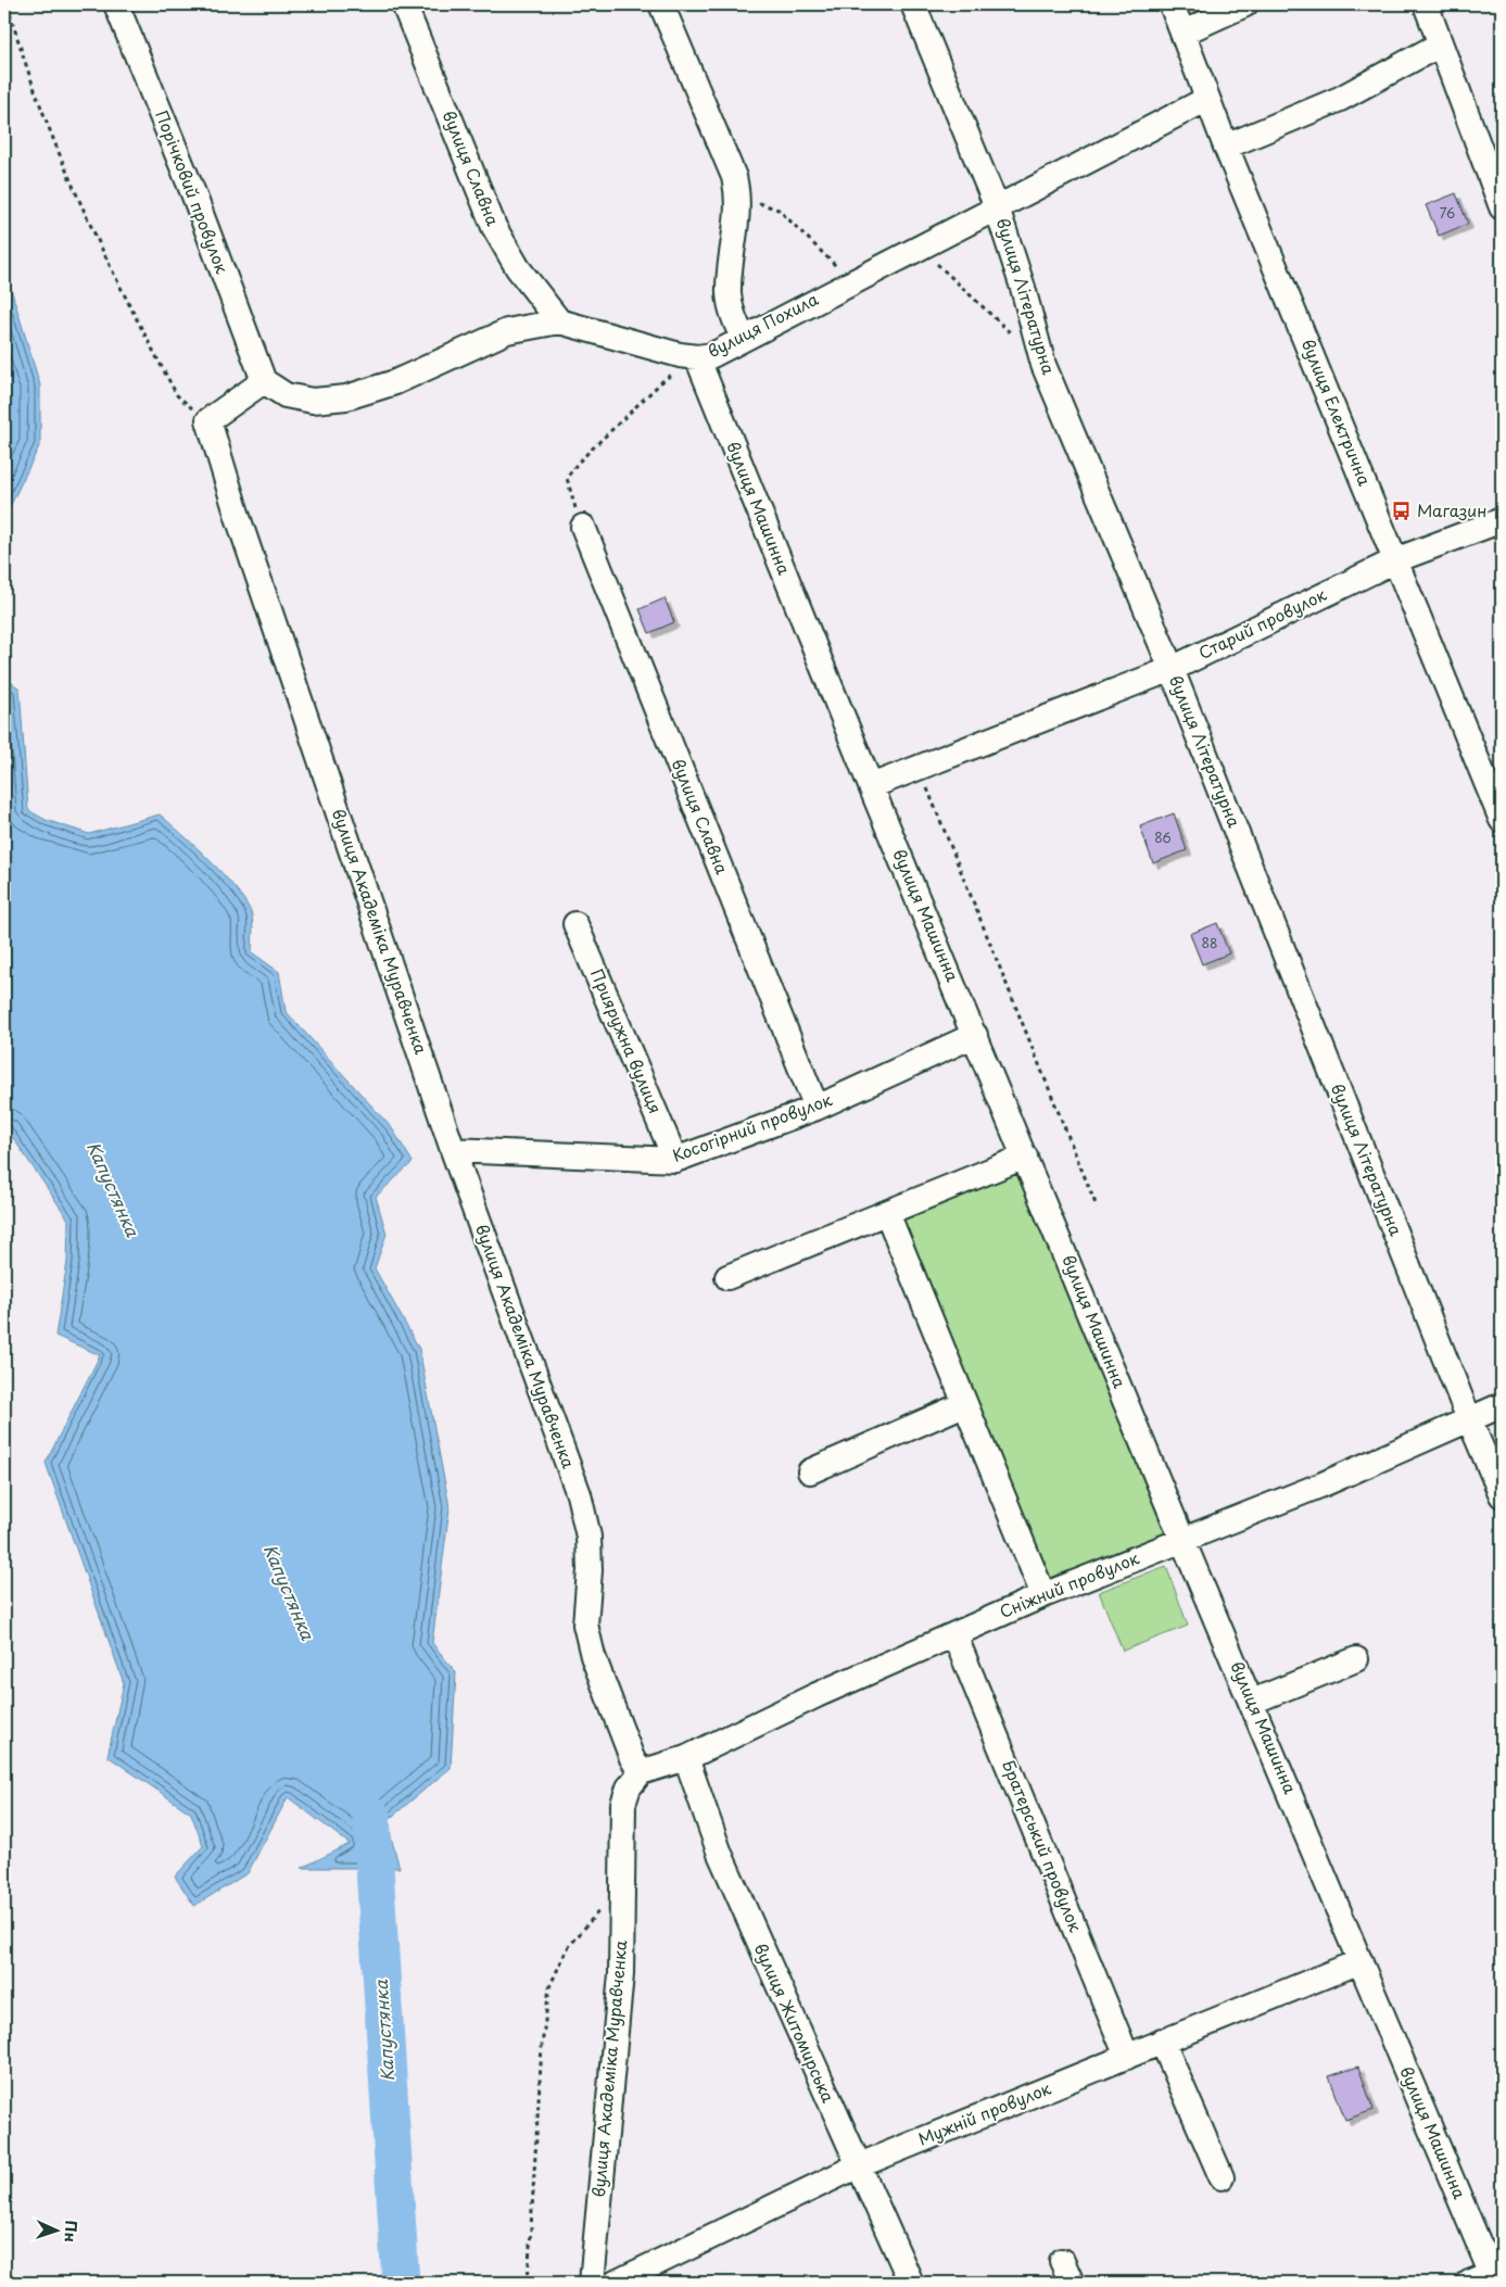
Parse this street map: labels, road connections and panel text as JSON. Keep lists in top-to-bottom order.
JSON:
{
  "streets": {
    "street": [
      "вулиця Славна",
      "Порічковий провулок",
      "вулиця Літературна",
      "вулиця Похила",
      "вулиця Електрична",
      "вулиця Машинна",
      "Старий провулок",
      "вулиця Академіка Муравченка",
      "Прияружна вулиця",
      "Косогірний провулок",
      "Сніжний провулок",
      "Братерський провулок",
      "вулиця Житомирська",
      "Мужній провулок"
    ]
  },
  "crossings": [
    ["вулиця Славна", "вулиця Похила"],
    ["вулиця Славна", "Косогірний провулок"],
    ["Порічковий провулок", "вулиця Похила"],
    ["вулиця Літературна", "вулиця Похила"],
    ["вулиця Літературна", "Старий провулок"],
    ["вулиця Літературна", "Сніжний провулок"],
    ["вулиця Похила", "вулиця Електрична"],
    ["вулиця Похила", "вулиця Машинна"],
    ["вулиця Електрична", "Старий провулок"],
    ["вулиця Машинна", "Старий провулок"],
    ["вулиця Машинна", "Косогірний провулок"],
    ["вулиця Машинна", "Сніжний провулок"],
    ["вулиця Машинна", "Мужній провулок"],
    ["вулиця Академіка Муравченка", "Косогірний провулок"],
    ["вулиця Академіка Муравченка", "Сніжний провулок"],
    ["Прияружна вулиця", "Косогірний провулок"],
    ["Сніжний провулок", "Братерський провулок"],
    ["Сніжний провулок", "вулиця Житомирська"],
    ["Братерський провулок", "Мужній провулок"],
    ["вулиця Житомирська", "Мужній провулок"]
  ],
  "water": ["Капустянка"],
  "places": {
    "bus stop": ["Магазин"]
  },
  "house_numbers": ["76", "86", "88"],
  "north": "right"
}
